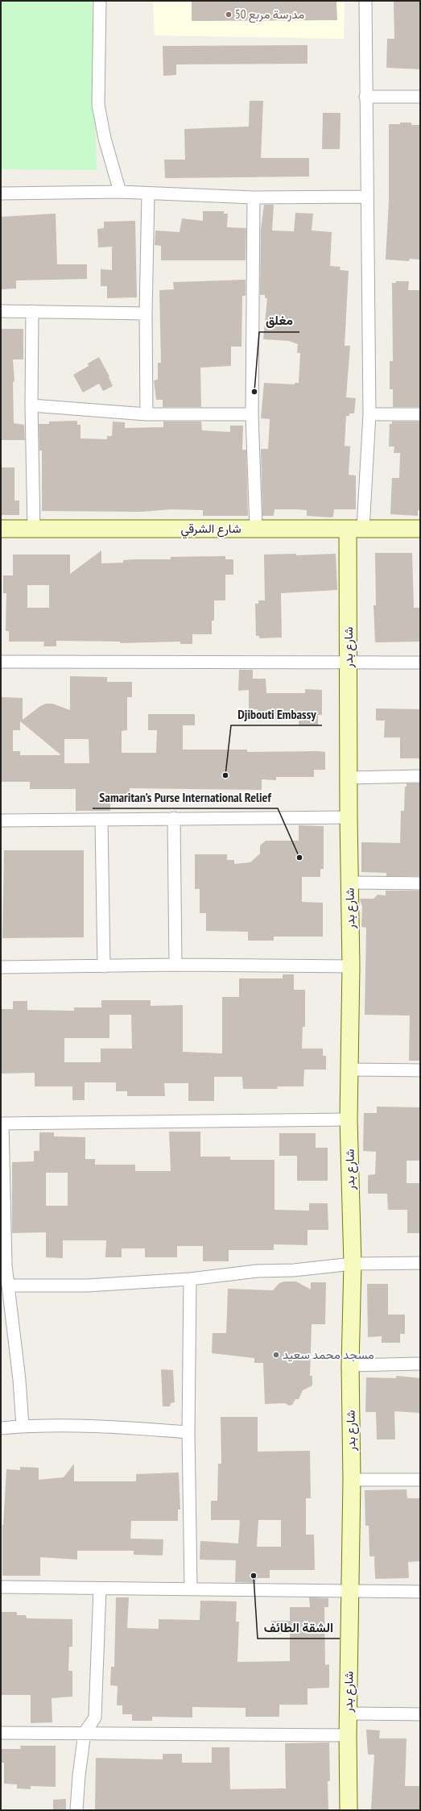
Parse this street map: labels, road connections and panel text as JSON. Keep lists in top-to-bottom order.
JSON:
{
  "streets": {
    "street": ["شارع الشرقي", "شارع بدر"]
  },
  "crossings": [
    ["شارع الشرقي", "شارع بدر"]
  ],
  "places": [
    "مدرسة مربع 50",
    "مغلق",
    "Djibouti Embassy",
    "Samaritan’s Purse International Relief",
    "مسجد محمد سعيد",
    "الشقة الطائف"
  ]
}
